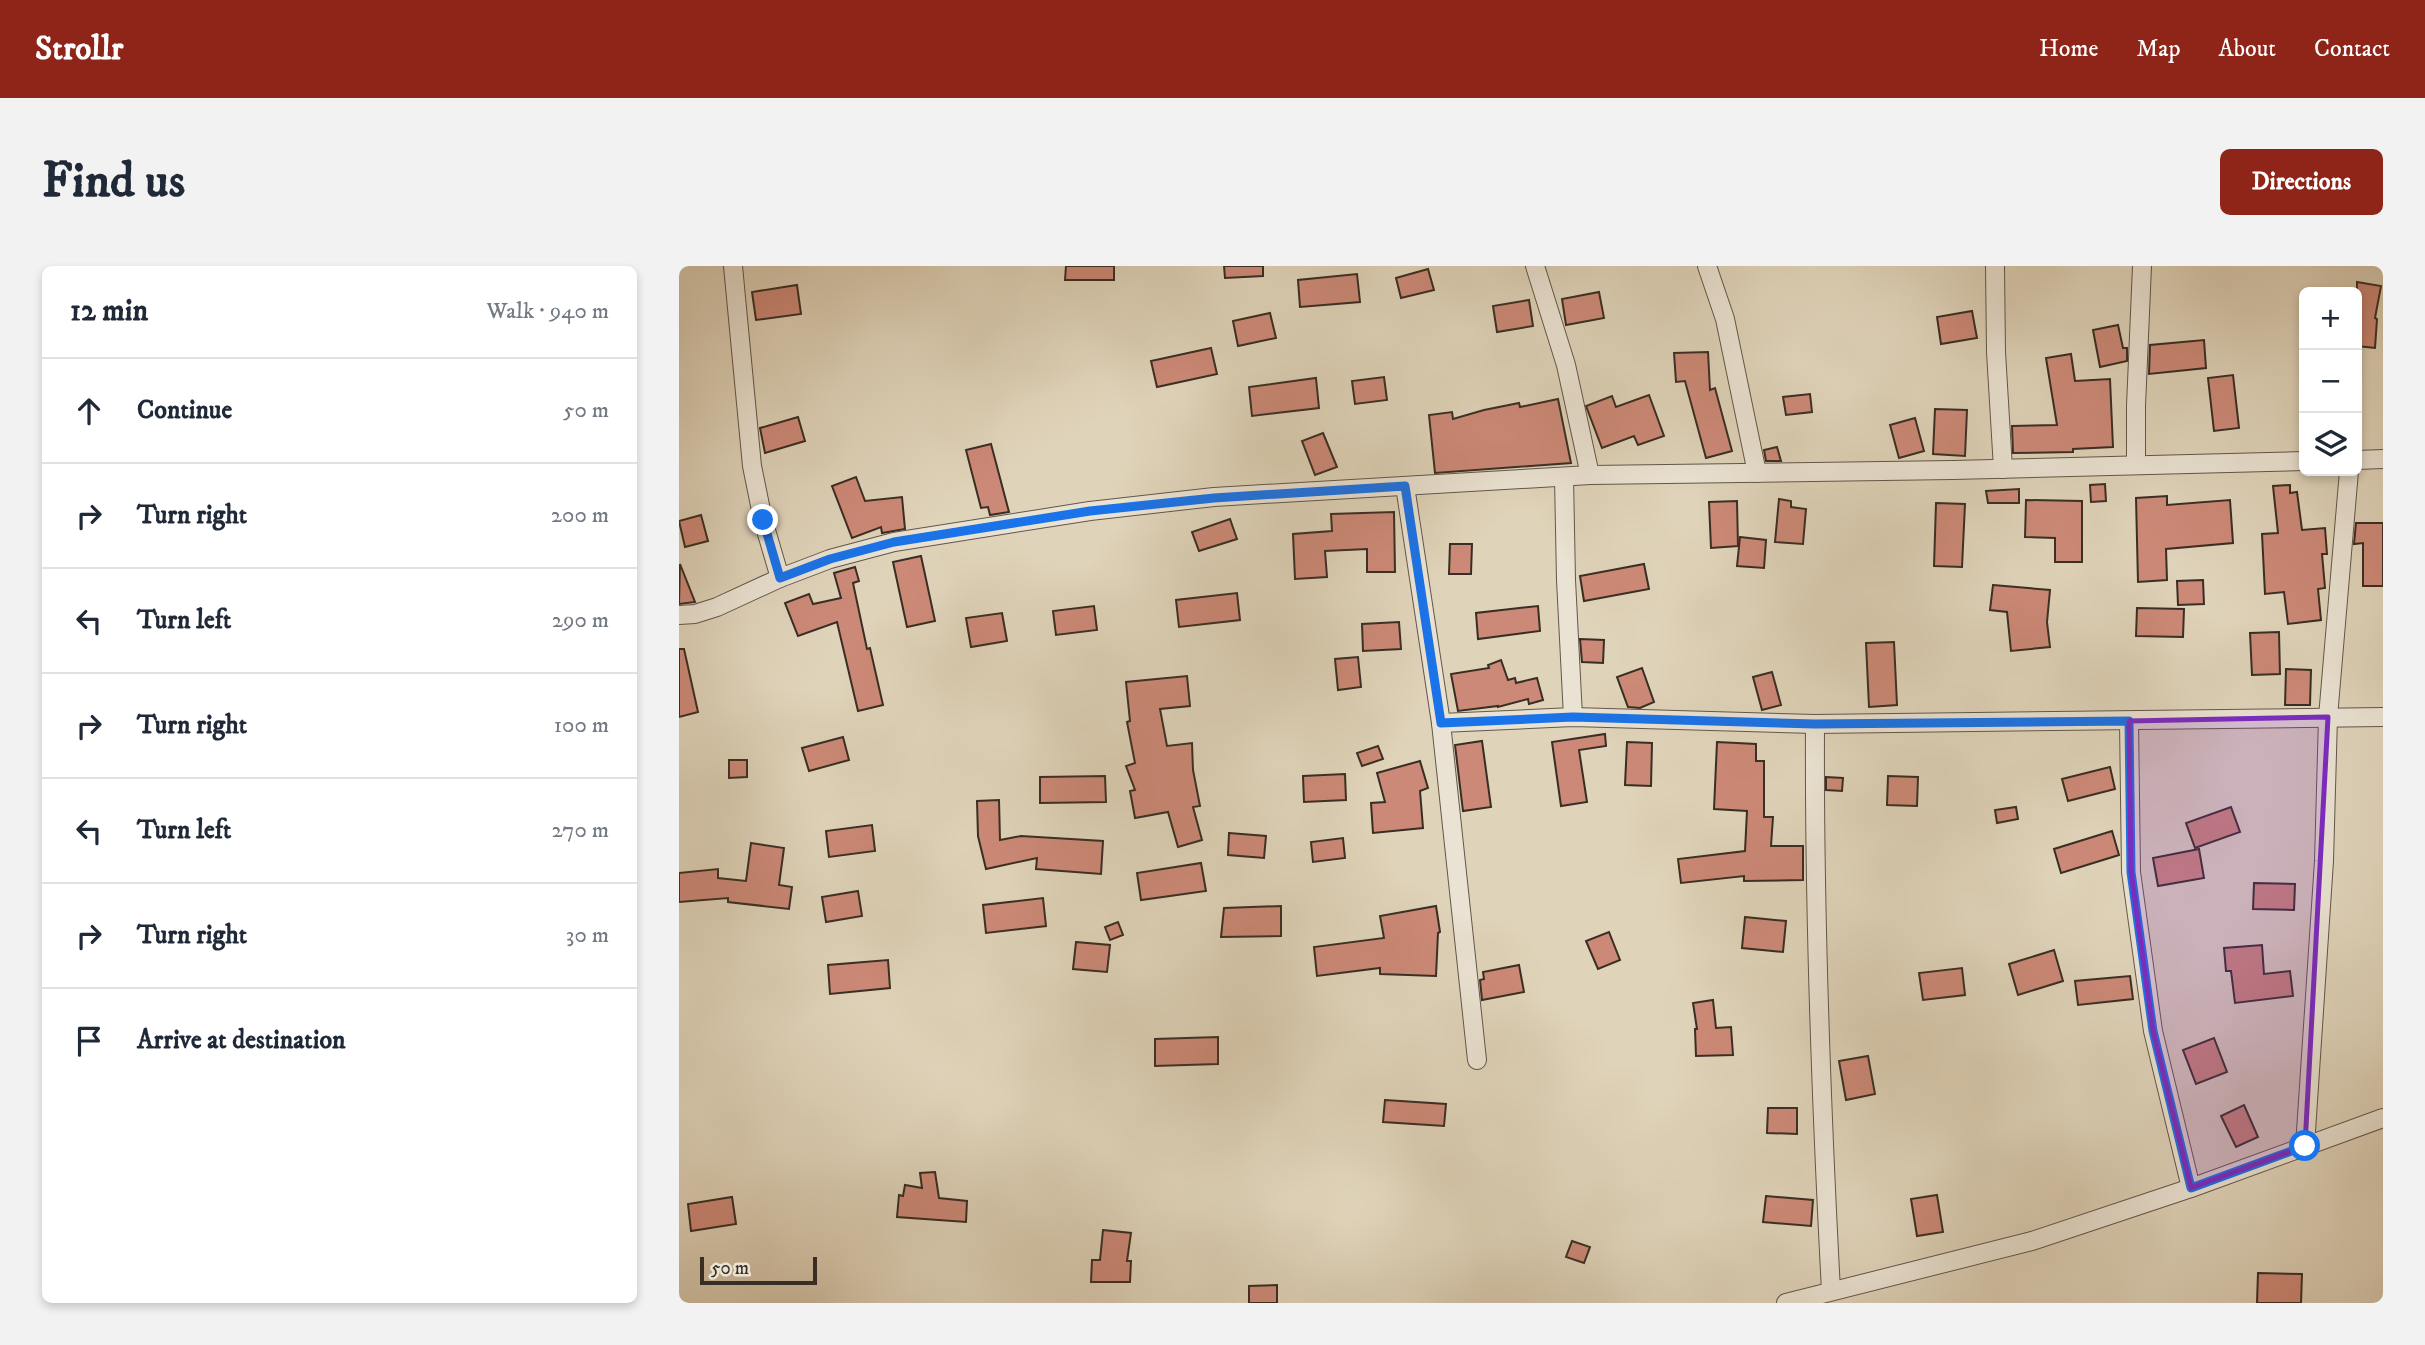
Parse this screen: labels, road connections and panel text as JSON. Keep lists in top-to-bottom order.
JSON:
{
  "scale_bar": "50 m",
  "page": {
    "header": "Strollr",
    "nav": [
      "Home",
      "Map",
      "About",
      "Contact"
    ],
    "buttons": "Directions",
    "title": "Find us",
    "heading": ["12 min", "Walk · 940 m"],
    "map_buttons": ["+", "−"],
    "list": [
      ["Continue", "50 m"],
      ["Turn right", "200 m"],
      ["Turn left", "290 m"],
      ["Turn right", "100 m"],
      ["Turn left", "270 m"],
      ["Turn right", "30 m"],
      "Arrive at destination"
    ],
    "scale": "50 m"
  }
}
